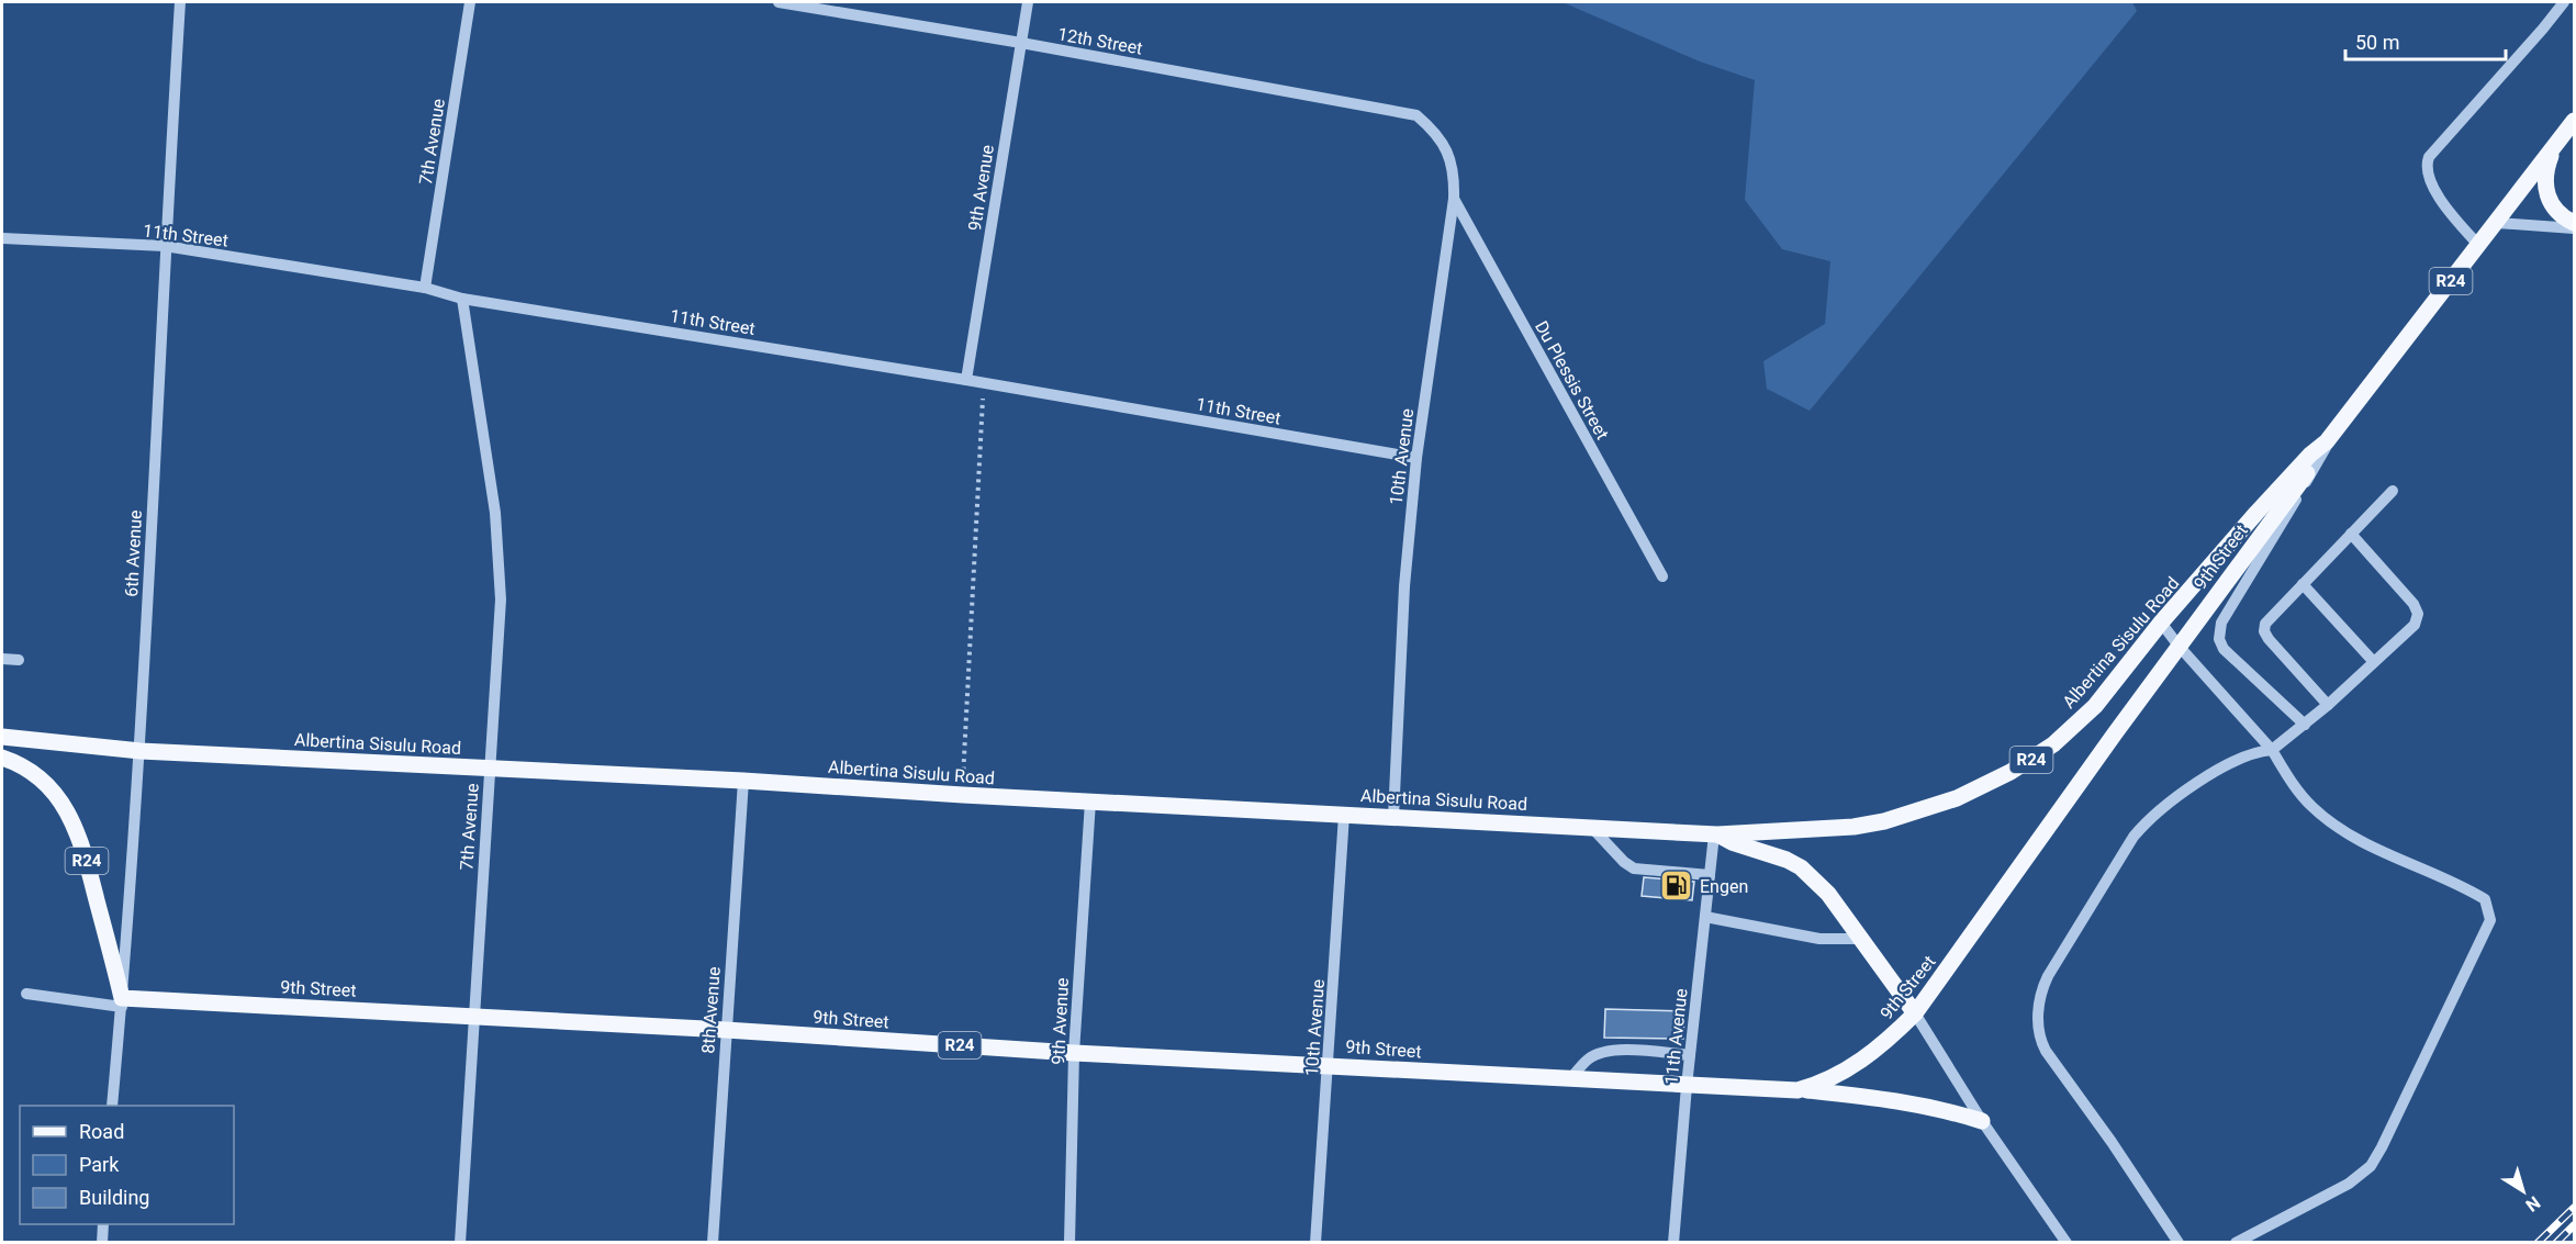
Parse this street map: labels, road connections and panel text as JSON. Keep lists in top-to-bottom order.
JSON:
{
  "streets": {
    "main road": ["R24", "9th Street", "Albertina Sisulu Road"],
    "street": [
      "12th Street",
      "7th Avenue",
      "9th Avenue",
      "11th Street",
      "Du Plessis Street",
      "10th Avenue",
      "6th Avenue",
      "8th Avenue",
      "11th Avenue"
    ]
  },
  "crossings": [
    ["12th Street", "9th Avenue"],
    ["12th Street", "10th Avenue"],
    ["7th Avenue", "11th Street"],
    ["7th Avenue", "9th Street"],
    ["7th Avenue", "Albertina Sisulu Road"],
    ["9th Avenue", "11th Street"],
    ["9th Avenue", "9th Street"],
    ["9th Avenue", "Albertina Sisulu Road"],
    ["11th Street", "10th Avenue"],
    ["11th Street", "6th Avenue"],
    ["R24", "6th Avenue"],
    ["R24", "9th Street"],
    ["Du Plessis Street", "10th Avenue"],
    ["10th Avenue", "9th Street"],
    ["10th Avenue", "Albertina Sisulu Road"],
    ["6th Avenue", "9th Street"],
    ["6th Avenue", "Albertina Sisulu Road"],
    ["9th Street", "Albertina Sisulu Road"],
    ["9th Street", "8th Avenue"],
    ["9th Street", "11th Avenue"],
    ["Albertina Sisulu Road", "8th Avenue"],
    ["Albertina Sisulu Road", "11th Avenue"]
  ],
  "places": {
    "fuel station": ["Engen"]
  },
  "legend": ["Road", "Park", "Building"],
  "scale_bar": "50 m",
  "north": "bottom right"
}
